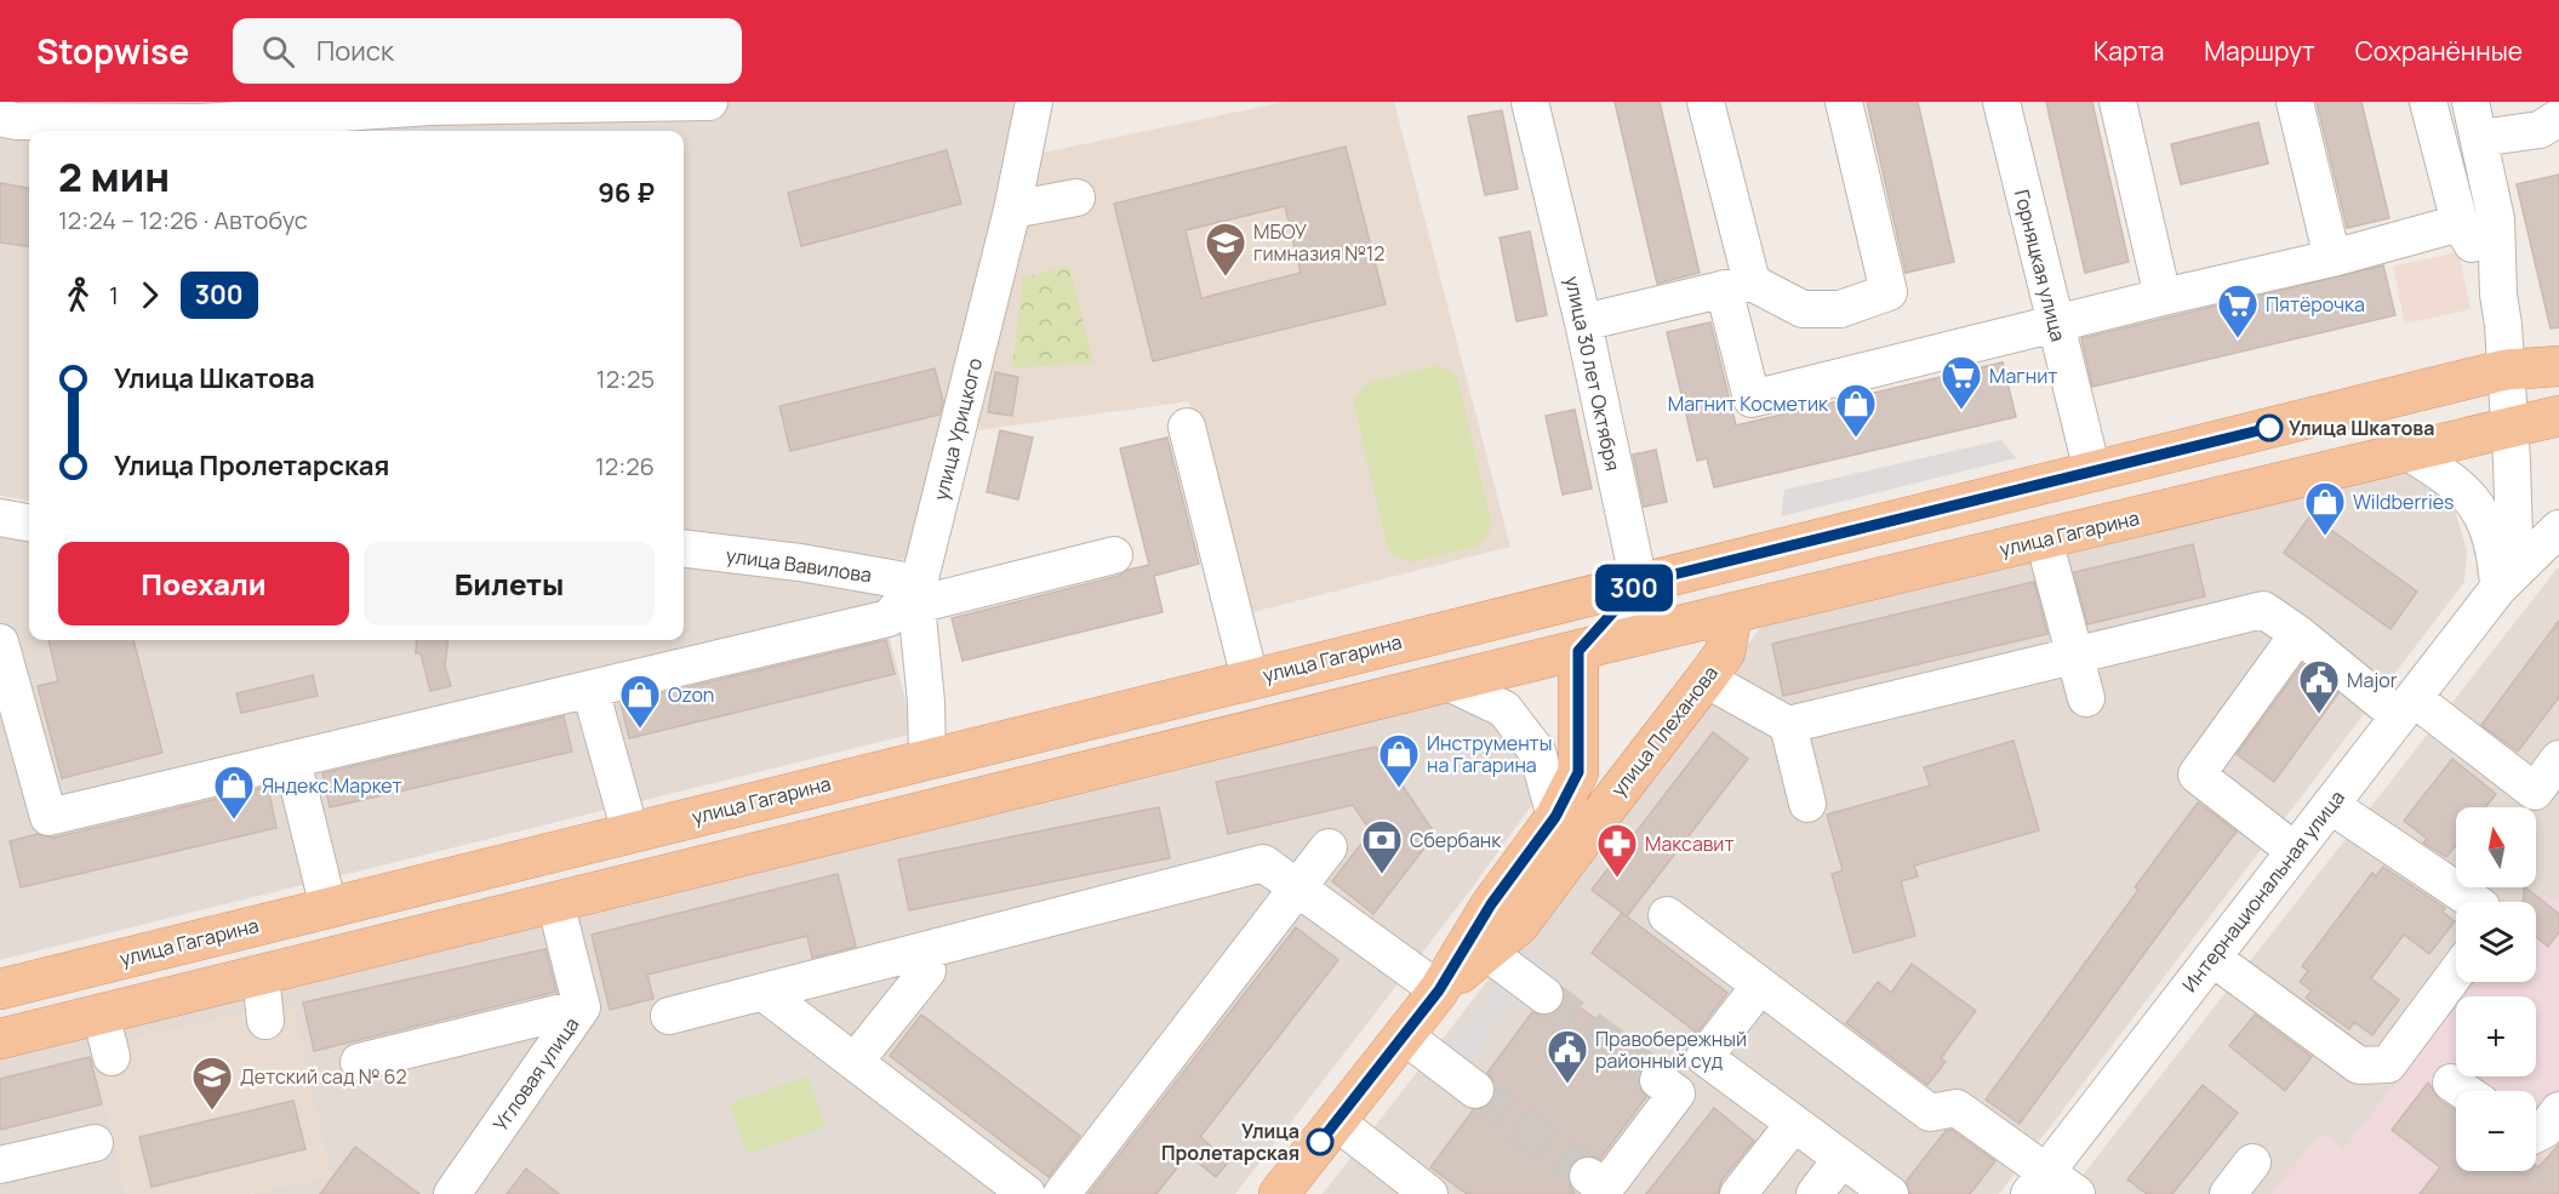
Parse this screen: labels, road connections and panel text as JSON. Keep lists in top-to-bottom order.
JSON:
{
  "streets": {
    "main road": ["улица Гагарина", "улица Плеханова"],
    "street": [
      "Горняцкая улица",
      "улица 30 лет Октября",
      "улица Урицкого",
      "улица Вавилова",
      "Интернациональная улица",
      "Угловая улица"
    ]
  },
  "crossings": [
    ["Горняцкая улица", "улица Гагарина"],
    ["улица 30 лет Октября", "улица Гагарина"],
    ["улица Урицкого", "улица Гагарина"],
    ["улица Урицкого", "улица Вавилова"],
    ["улица Гагарина", "улица Плеханова"],
    ["улица Гагарина", "Угловая улица"]
  ],
  "places": {
    "school or university": ["МБОУ гимназия №12", "Детский сад № 62"],
    "supermarket": ["Пятёрочка", "Магнит"],
    "other": ["Улица Шкатова", "Улица Пролетарская"],
    "shop": [
      "Магнит Косметик",
      "Wildberries",
      "Ozon",
      "Инструменты на Гагарина",
      "Яндекс.Маркет"
    ],
    "public building": ["Major", "Правобережный районный суд"],
    "bank": ["Сбербанк"],
    "pharmacy": ["Максавит"]
  },
  "lines": ["bus line 300"],
  "north": "top",
  "page": {
    "header": "Stopwise",
    "search": "Поиск",
    "nav": ["Карта", "Маршрут", "Сохранённые"],
    "on_map": "300",
    "heading": ["2 мин", "12:24 – 12:26 · Автобус", "96 ₽"],
    "legs": ["1", "300"],
    "list": [
      {
        "name": "Улица Шкатова",
        "value": "12:25"
      },
      {
        "name": "Улица Пролетарская",
        "value": "12:26"
      }
    ],
    "buttons": ["Поехали", "Билеты"],
    "map_buttons": ["+", "−"]
  }
}
